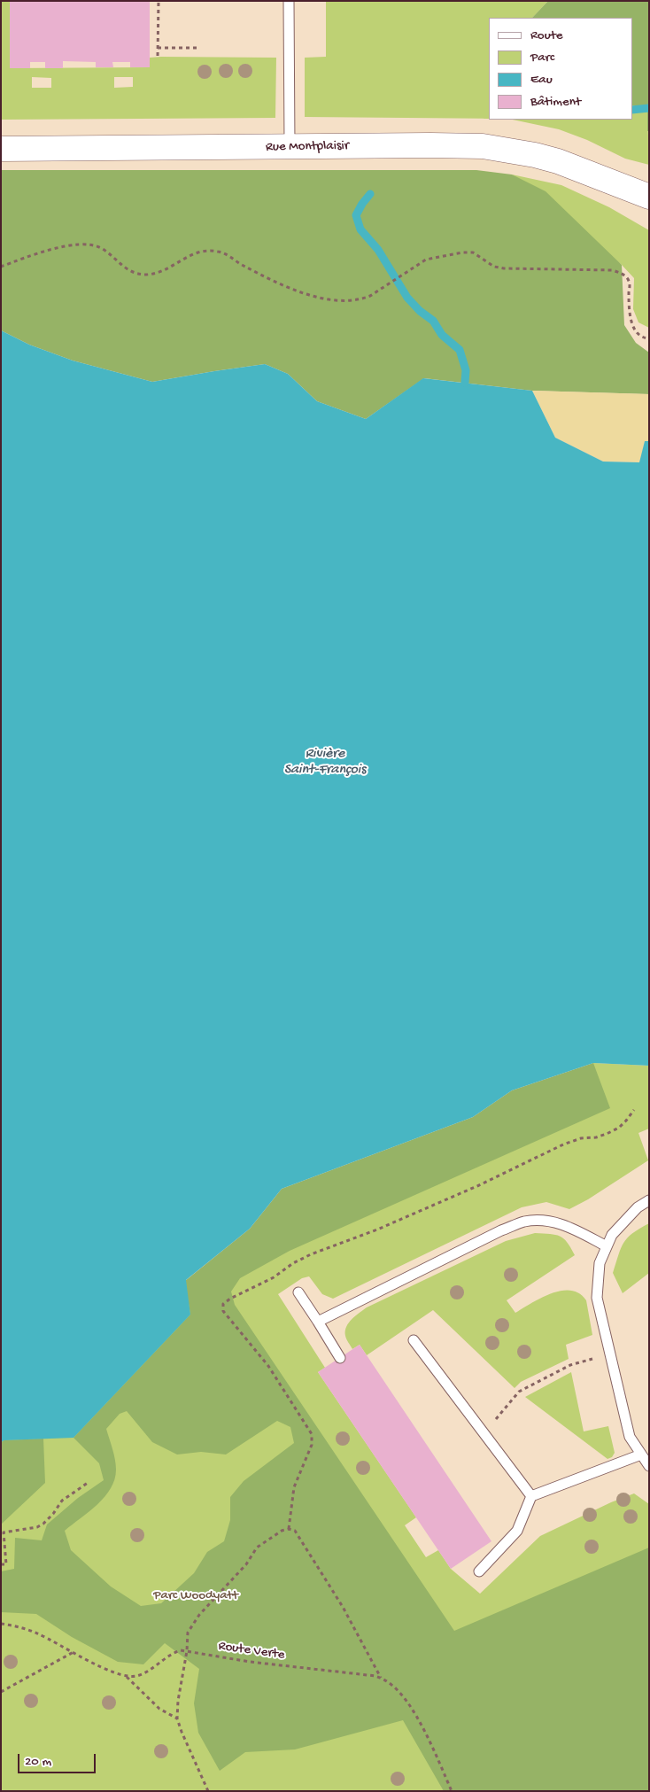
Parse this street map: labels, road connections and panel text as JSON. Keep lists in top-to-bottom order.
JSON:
{
  "streets": {
    "street": ["Rue Montplaisir"],
    "path": ["Route Verte"]
  },
  "water": ["Rivière Saint-François"],
  "parks": ["Parc Woodyatt"],
  "legend": [
    "Route",
    "Parc",
    "Eau",
    "Bâtiment"
  ],
  "scale_bar": "20 m"
}
